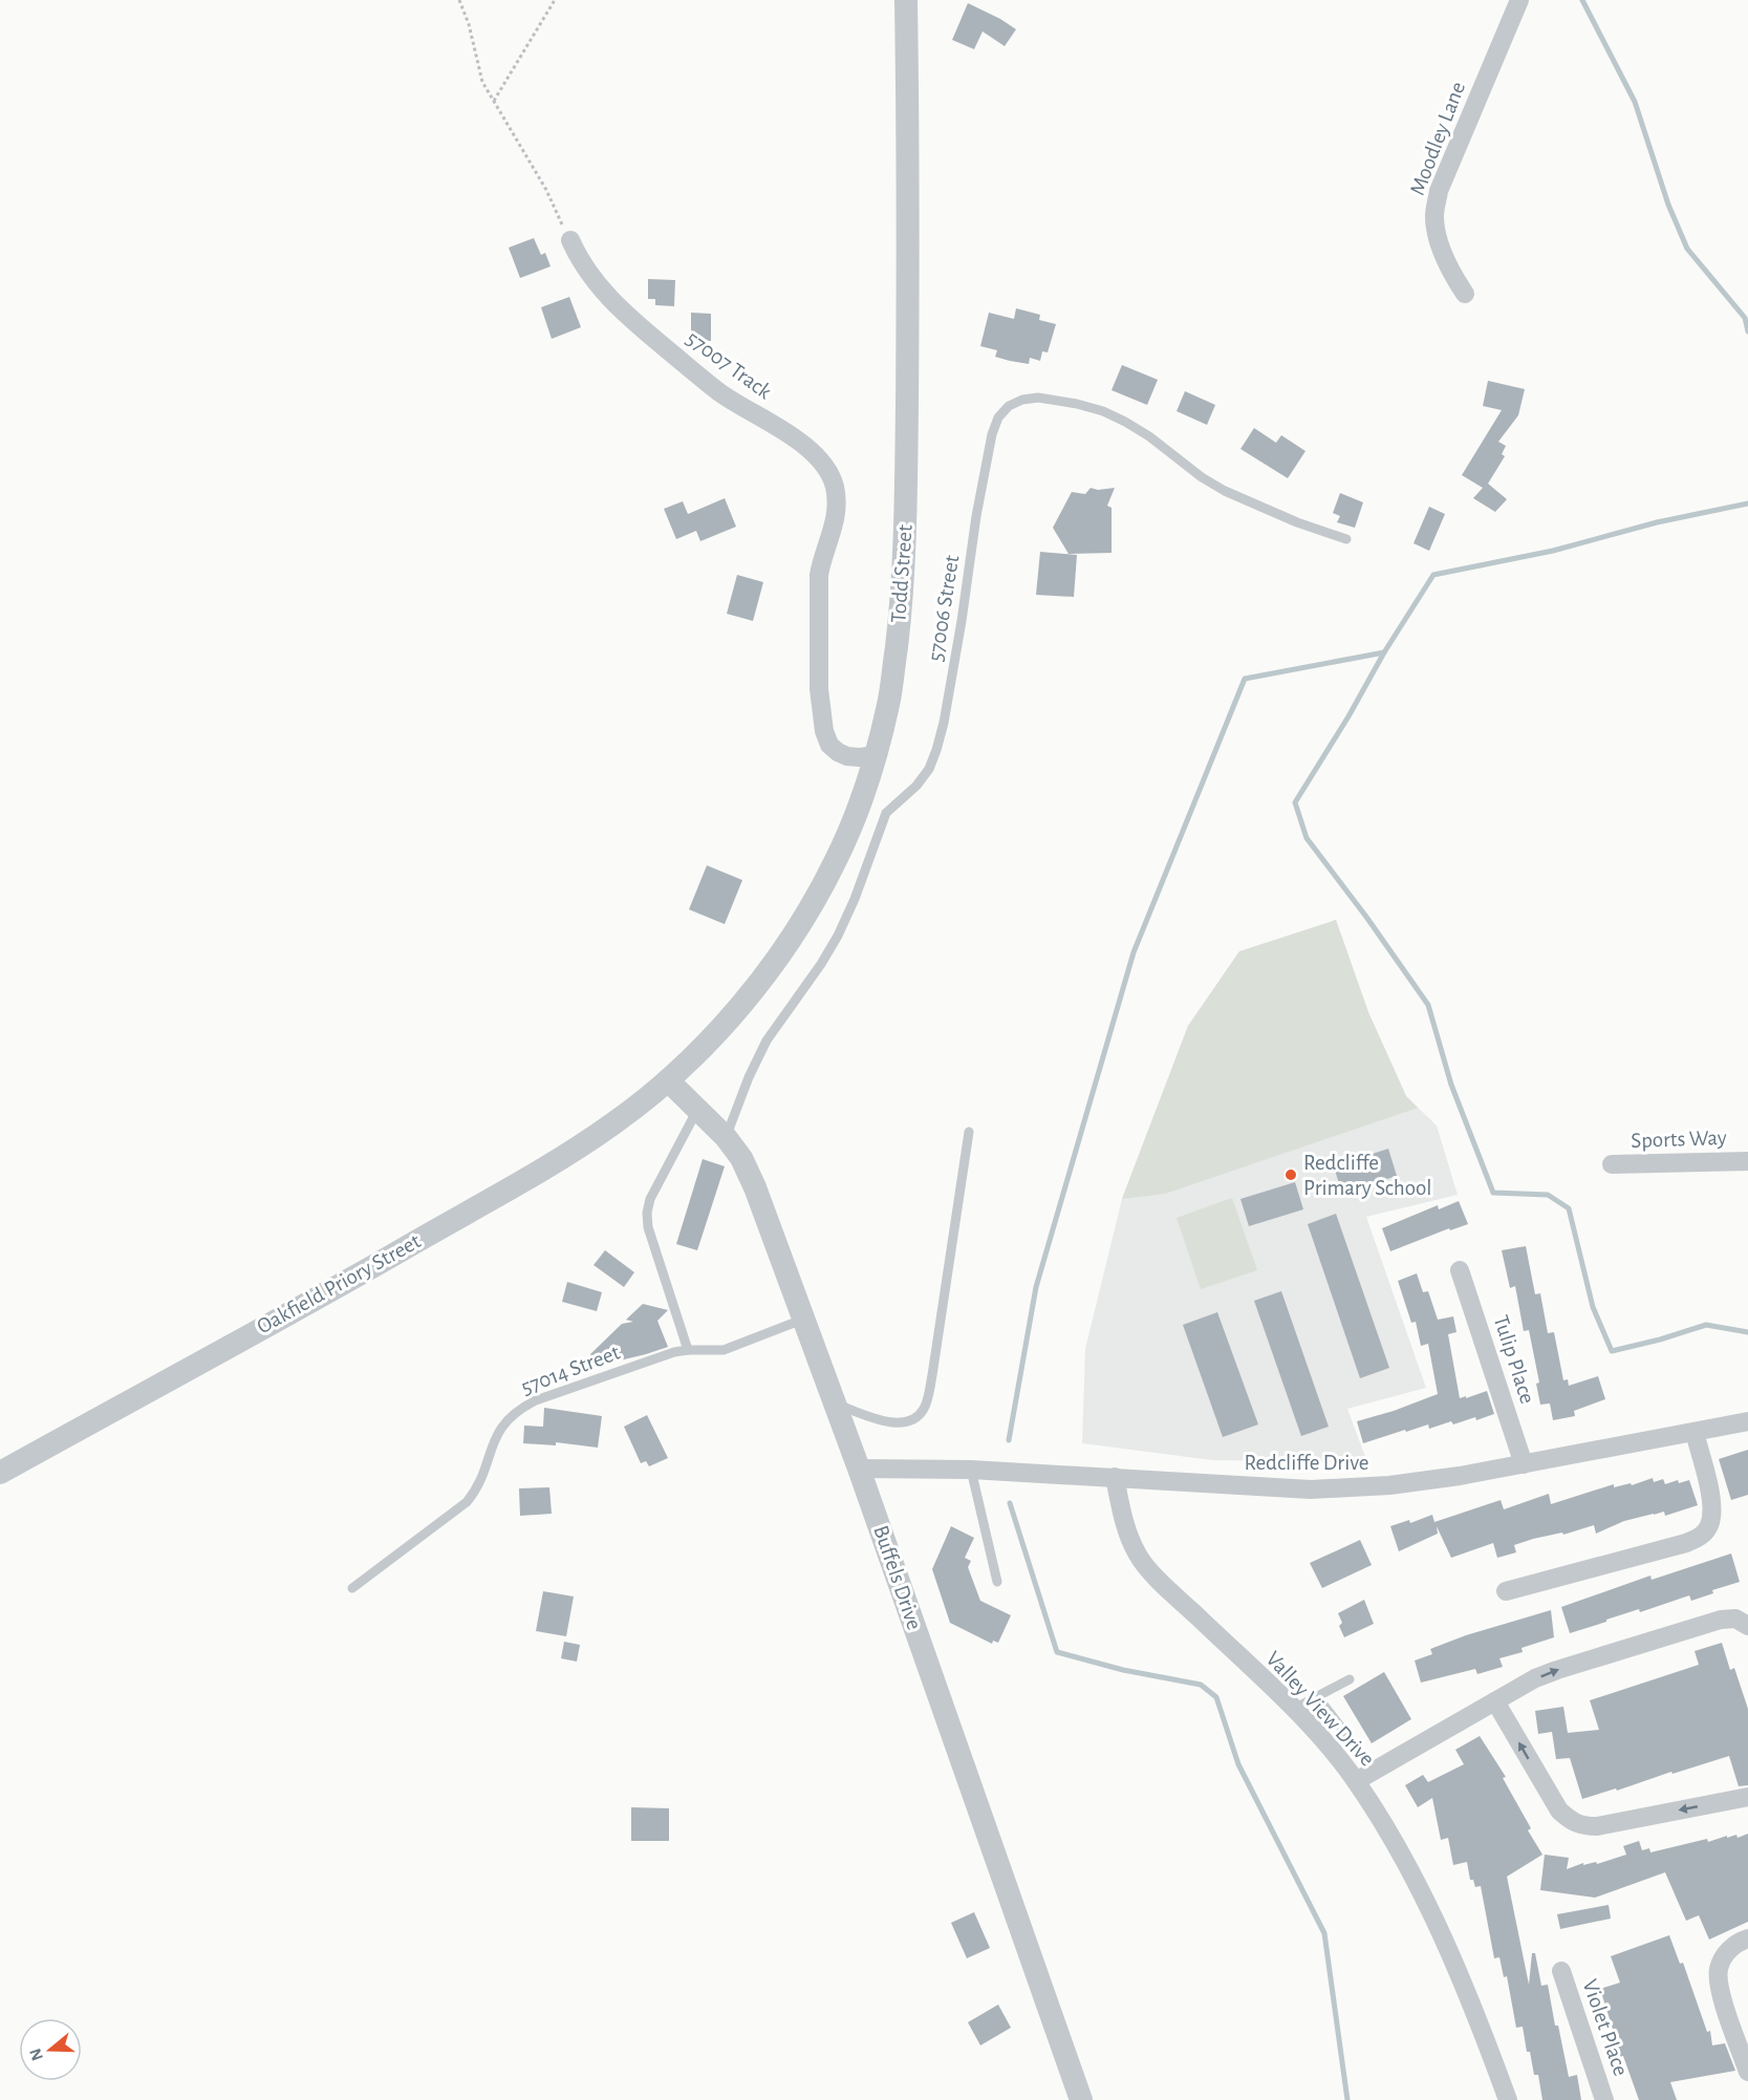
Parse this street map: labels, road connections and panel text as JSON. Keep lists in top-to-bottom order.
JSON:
{
  "streets": {
    "street": [
      "Moodley Lane",
      "57007 Track",
      "Todd Street",
      "Sports Way",
      "Oakfield Priory Street",
      "Tulip Place",
      "Redcliffe Drive",
      "Buffels Drive",
      "Valley View Drive",
      "Violet Place"
    ],
    "lane": ["57006 Street", "57014 Street"]
  },
  "crossings": [
    ["57007 Track", "Todd Street"],
    ["Todd Street", "Oakfield Priory Street"],
    ["Todd Street", "Buffels Drive"],
    ["57006 Street", "Buffels Drive"],
    ["Oakfield Priory Street", "Buffels Drive"],
    ["Tulip Place", "Redcliffe Drive"],
    ["57014 Street", "Buffels Drive"],
    ["Redcliffe Drive", "Buffels Drive"],
    ["Redcliffe Drive", "Valley View Drive"]
  ],
  "places": ["Redcliffe Primary School"],
  "north": "left"
}
